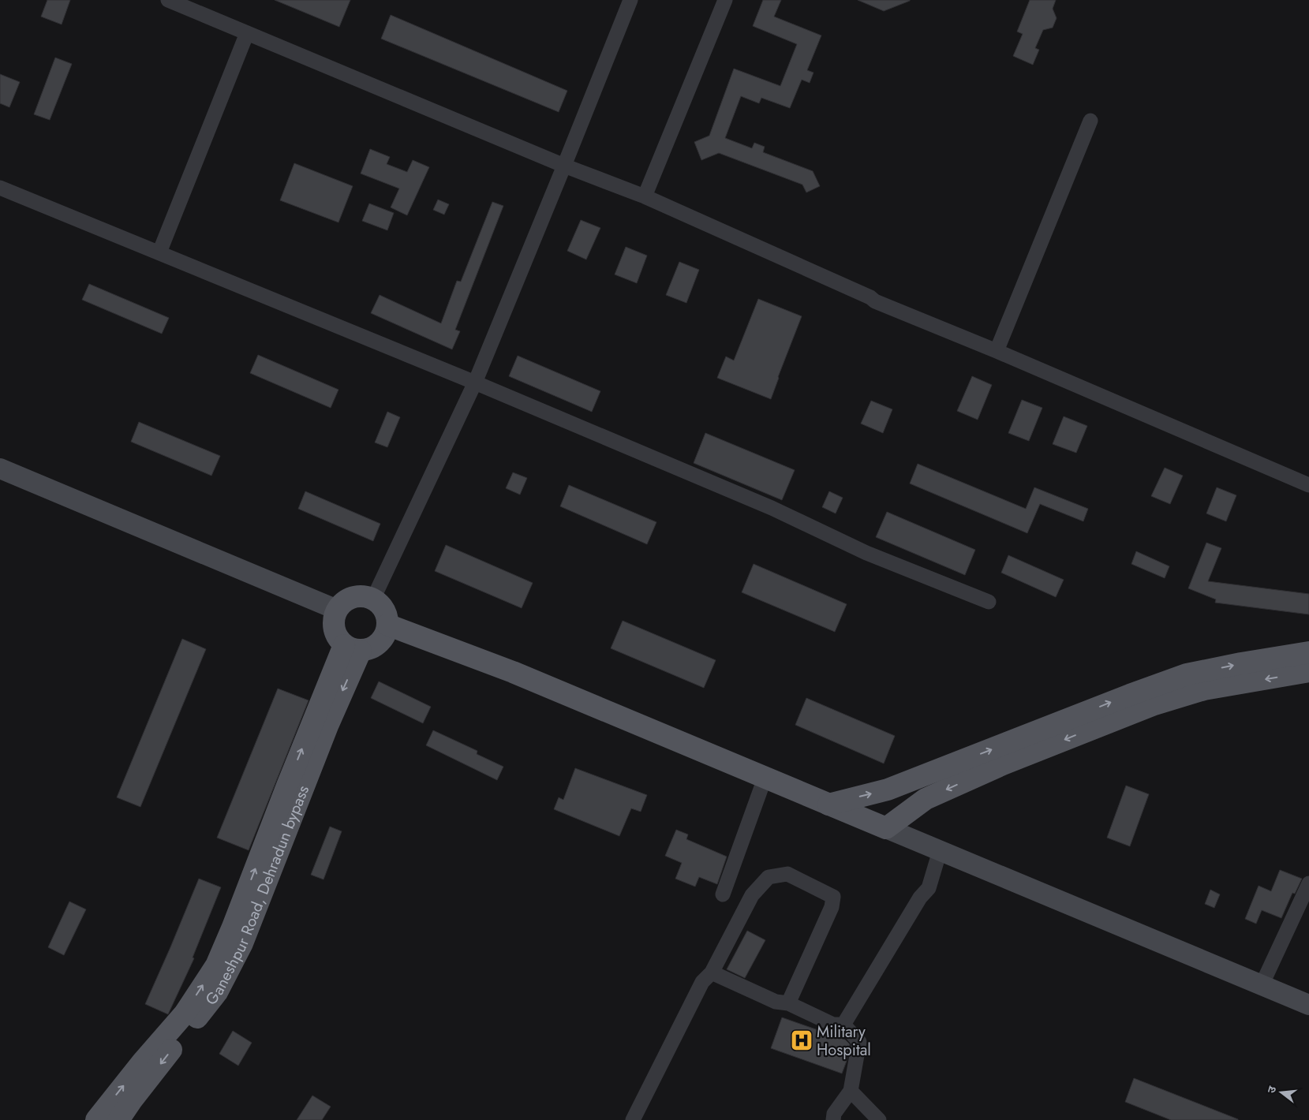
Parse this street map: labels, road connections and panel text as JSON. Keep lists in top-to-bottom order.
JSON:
{
  "streets": {
    "main road": ["Ganeshpur Road, Dehradun bypass"]
  },
  "places": {
    "hospital": ["Military Hospital"]
  },
  "north": "left"
}
